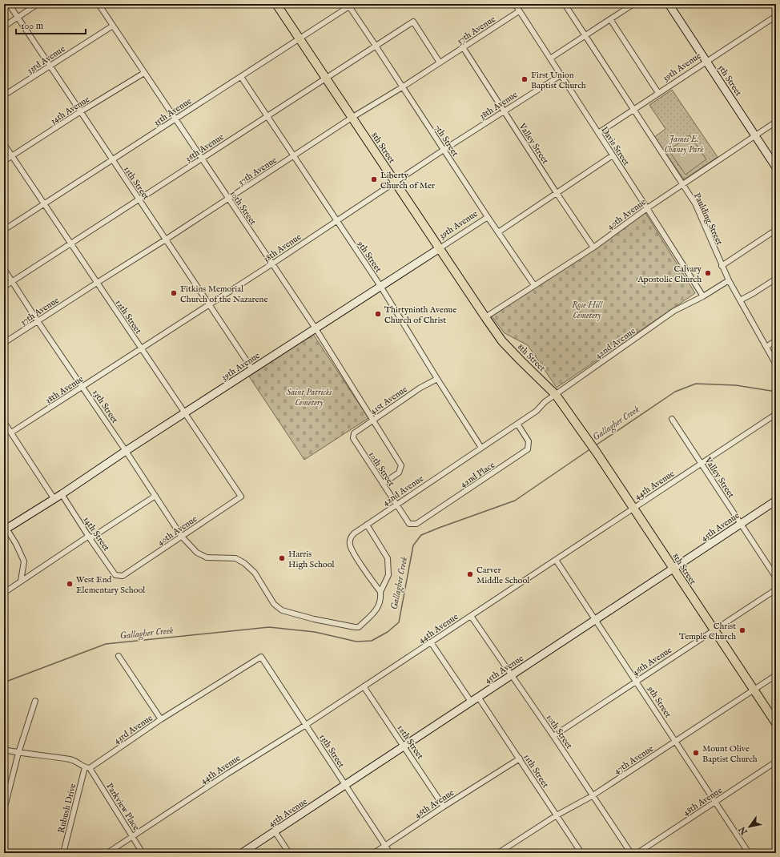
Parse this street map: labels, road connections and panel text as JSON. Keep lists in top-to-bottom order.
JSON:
{
  "streets": {
    "main road": ["8th Street"],
    "street": [
      "37th Avenue",
      "33rd Avenue",
      "39th Avenue",
      "5th Street",
      "38th Avenue",
      "34th Avenue",
      "35th Avenue",
      "7th Street",
      "Valley Street",
      "Davis Street",
      "36th Avenue",
      "11th Street",
      "10th Street",
      "40th Avenue",
      "Paulding Street",
      "9th Street",
      "12th Street",
      "42nd Avenue",
      "41st Avenue",
      "13th Street",
      "42nd Place",
      "44th Avenue",
      "45th Avenue",
      "14th Street",
      "46th Avenue",
      "43rd Avenue",
      "47th Avenue",
      "48th Avenue",
      "Parkview Place",
      "Rubush Drive"
    ]
  },
  "crossings": [
    ["37th Avenue", "7th Street"],
    ["37th Avenue", "Valley Street"],
    ["37th Avenue", "Davis Street"],
    ["37th Avenue", "36th Avenue"],
    ["37th Avenue", "8th Street"],
    ["37th Avenue", "11th Street"],
    ["37th Avenue", "10th Street"],
    ["37th Avenue", "9th Street"],
    ["37th Avenue", "12th Street"],
    ["37th Avenue", "13th Street"],
    ["33rd Avenue", "11th Street"],
    ["33rd Avenue", "10th Street"],
    ["39th Avenue", "5th Street"],
    ["39th Avenue", "7th Street"],
    ["39th Avenue", "Davis Street"],
    ["39th Avenue", "8th Street"],
    ["39th Avenue", "11th Street"],
    ["39th Avenue", "10th Street"],
    ["39th Avenue", "Paulding Street"],
    ["39th Avenue", "9th Street"],
    ["39th Avenue", "12th Street"],
    ["39th Avenue", "13th Street"],
    ["39th Avenue", "14th Street"],
    ["5th Street", "40th Avenue"],
    ["38th Avenue", "7th Street"],
    ["38th Avenue", "Valley Street"],
    ["38th Avenue", "Davis Street"],
    ["38th Avenue", "8th Street"],
    ["38th Avenue", "11th Street"],
    ["38th Avenue", "10th Street"],
    ["38th Avenue", "9th Street"],
    ["38th Avenue", "12th Street"],
    ["38th Avenue", "13th Street"],
    ["34th Avenue", "11th Street"],
    ["34th Avenue", "10th Street"],
    ["34th Avenue", "12th Street"],
    ["35th Avenue", "7th Street"],
    ["35th Avenue", "8th Street"],
    ["35th Avenue", "11th Street"],
    ["35th Avenue", "10th Street"],
    ["35th Avenue", "9th Street"],
    ["35th Avenue", "12th Street"],
    ["7th Street", "36th Avenue"],
    ["7th Street", "40th Avenue"],
    ["Valley Street", "40th Avenue"],
    ["Valley Street", "44th Avenue"],
    ["Valley Street", "45th Avenue"],
    ["Davis Street", "40th Avenue"],
    ["Davis Street", "42nd Avenue"],
    ["36th Avenue", "8th Street"],
    ["36th Avenue", "11th Street"],
    ["36th Avenue", "10th Street"],
    ["36th Avenue", "9th Street"],
    ["36th Avenue", "12th Street"],
    ["36th Avenue", "13th Street"],
    ["8th Street", "40th Avenue"],
    ["8th Street", "42nd Avenue"],
    ["8th Street", "44th Avenue"],
    ["8th Street", "45th Avenue"],
    ["8th Street", "46th Avenue"],
    ["8th Street", "47th Avenue"],
    ["11th Street", "45th Avenue"],
    ["11th Street", "46th Avenue"],
    ["11th Street", "47th Avenue"],
    ["10th Street", "42nd Avenue"],
    ["10th Street", "41st Avenue"],
    ["10th Street", "42nd Place"],
    ["10th Street", "44th Avenue"],
    ["10th Street", "45th Avenue"],
    ["10th Street", "46th Avenue"],
    ["10th Street", "47th Avenue"],
    ["10th Street", "48th Avenue"],
    ["40th Avenue", "Paulding Street"],
    ["40th Avenue", "12th Street"],
    ["40th Avenue", "13th Street"],
    ["40th Avenue", "14th Street"],
    ["Paulding Street", "42nd Avenue"],
    ["9th Street", "42nd Avenue"],
    ["9th Street", "41st Avenue"],
    ["9th Street", "44th Avenue"],
    ["9th Street", "45th Avenue"],
    ["9th Street", "46th Avenue"],
    ["9th Street", "47th Avenue"],
    ["9th Street", "48th Avenue"],
    ["12th Street", "44th Avenue"],
    ["12th Street", "45th Avenue"],
    ["12th Street", "46th Avenue"],
    ["42nd Avenue", "42nd Place"],
    ["13th Street", "44th Avenue"],
    ["13th Street", "45th Avenue"],
    ["13th Street", "46th Avenue"],
    ["13th Street", "43rd Avenue"],
    ["44th Avenue", "Parkview Place"],
    ["43rd Avenue", "Parkview Place"],
    ["43rd Avenue", "Rubush Drive"],
    ["Parkview Place", "Rubush Drive"]
  ],
  "water": ["Gallagher Creek"],
  "parks": ["James E. Chaney Park", "Rose Hill Cemetery", "Saint Patricks Cemetery"],
  "places": [
    "First Union Baptist Church",
    "Liberty Church of Mer",
    "Calvary Apostolic Church",
    "Fitkins Memorial Church of the Nazarene",
    "Thirtyninth Avenue Church of Christ",
    "Harris High School",
    "Carver Middle School",
    "West End Elementary School",
    "Christ Temple Church",
    "Mount Olive Baptist Church"
  ],
  "scale_bar": "100 m",
  "north": "bottom left"
}
